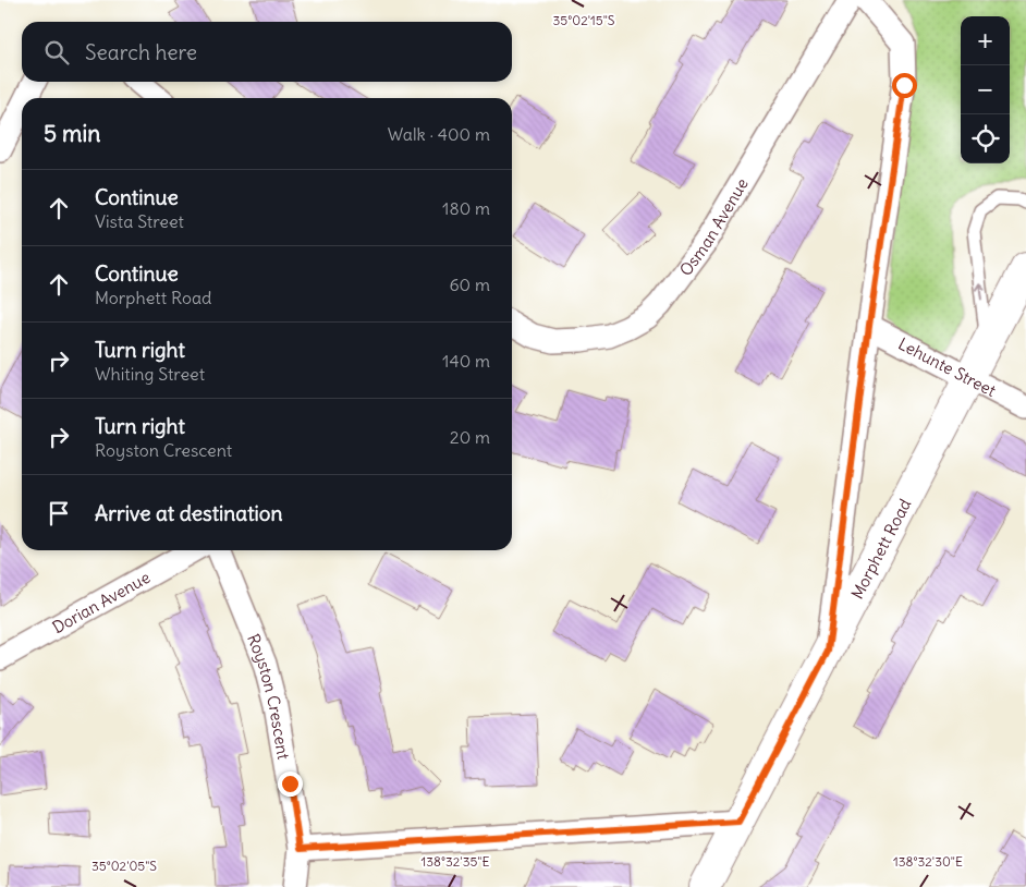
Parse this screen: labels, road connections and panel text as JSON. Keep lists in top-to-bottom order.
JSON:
{
  "streets": {
    "main road": ["Morphett Road"],
    "street": [
      "Osman Avenue",
      "Lehunte Street",
      "Dorian Avenue",
      "Royston Crescent"
    ]
  },
  "crossings": [
    ["Lehunte Street", "Morphett Road"]
  ],
  "page": {
    "map_buttons": ["+", "−"],
    "search": "Search here",
    "heading": ["5 min", "Walk · 400 m"],
    "list": [
      ["Continue", "Vista Street", "180 m"],
      ["Continue", "Morphett Road", "60 m"],
      ["Turn right", "Whiting Street", "140 m"],
      ["Turn right", "Royston Crescent", "20 m"],
      "Arrive at destination"
    ]
  },
  "coordinates": [
    "35°02'15\"S",
    "138°32'35\"E",
    "138°32'30\"E",
    "35°02'05\"S"
  ]
}
